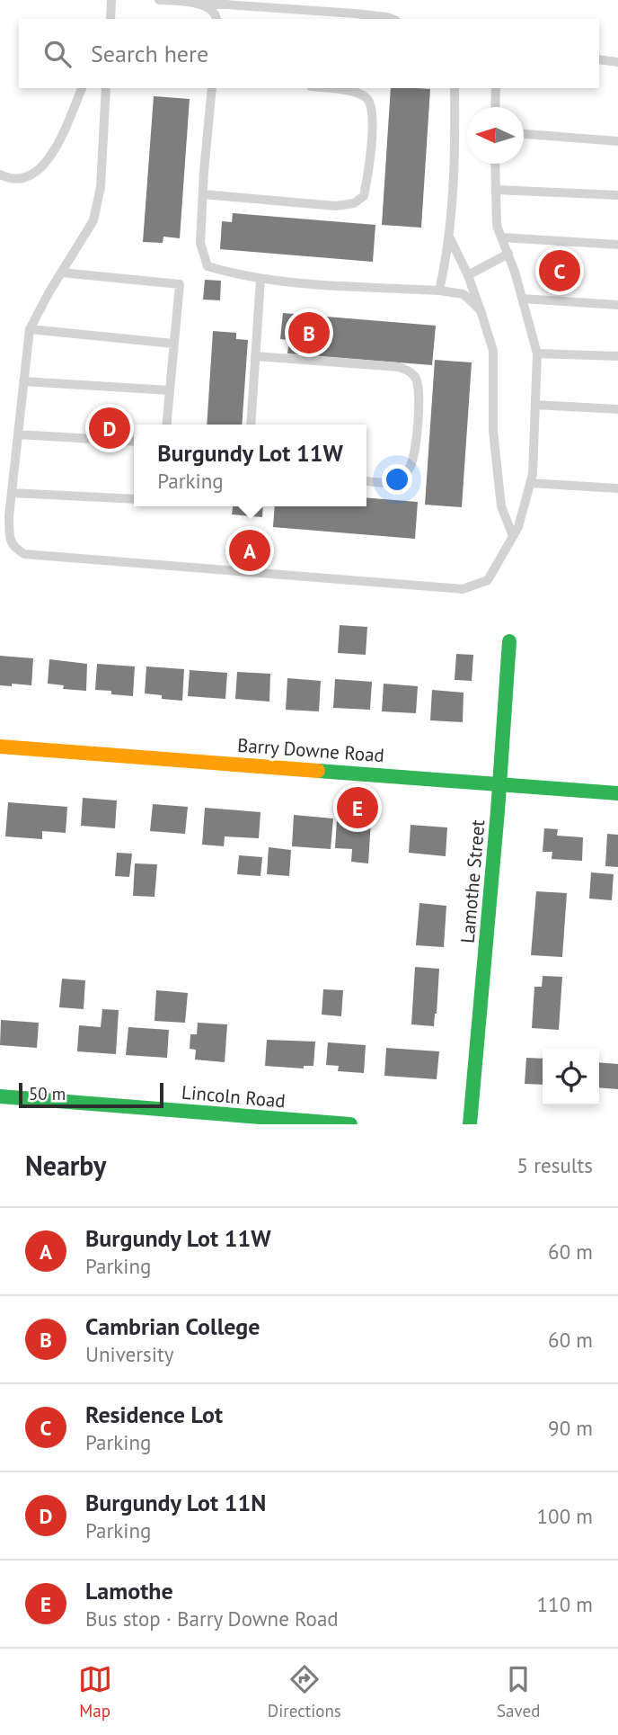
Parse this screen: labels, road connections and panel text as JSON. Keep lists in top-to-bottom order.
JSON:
{
  "streets": {
    "street": ["Barry Downe Road", "Lamothe Street", "Lincoln Road"]
  },
  "crossings": [
    ["Barry Downe Road", "Lamothe Street"]
  ],
  "scale_bar": "50 m",
  "north": "left",
  "page": {
    "search": "Search here",
    "pins": [
      "C",
      "B",
      "D",
      "A",
      "E"
    ],
    "popup": ["Burgundy Lot 11W", "Parking"],
    "scale": "50 m",
    "heading": ["Nearby", "5 results"],
    "list": [
      {
        "mark": "A",
        "name": "Burgundy Lot 11W",
        "note": "Parking",
        "value": "60 m"
      },
      {
        "mark": "B",
        "name": "Cambrian College",
        "note": "University",
        "value": "60 m"
      },
      {
        "mark": "C",
        "name": "Residence Lot",
        "note": "Parking",
        "value": "90 m"
      },
      {
        "mark": "D",
        "name": "Burgundy Lot 11N",
        "note": "Parking",
        "value": "100 m"
      },
      {
        "mark": "E",
        "name": "Lamothe",
        "note": "Bus stop · Barry Downe Road",
        "value": "110 m"
      }
    ],
    "nav": ["Map", "Directions", "Saved"]
  }
}
